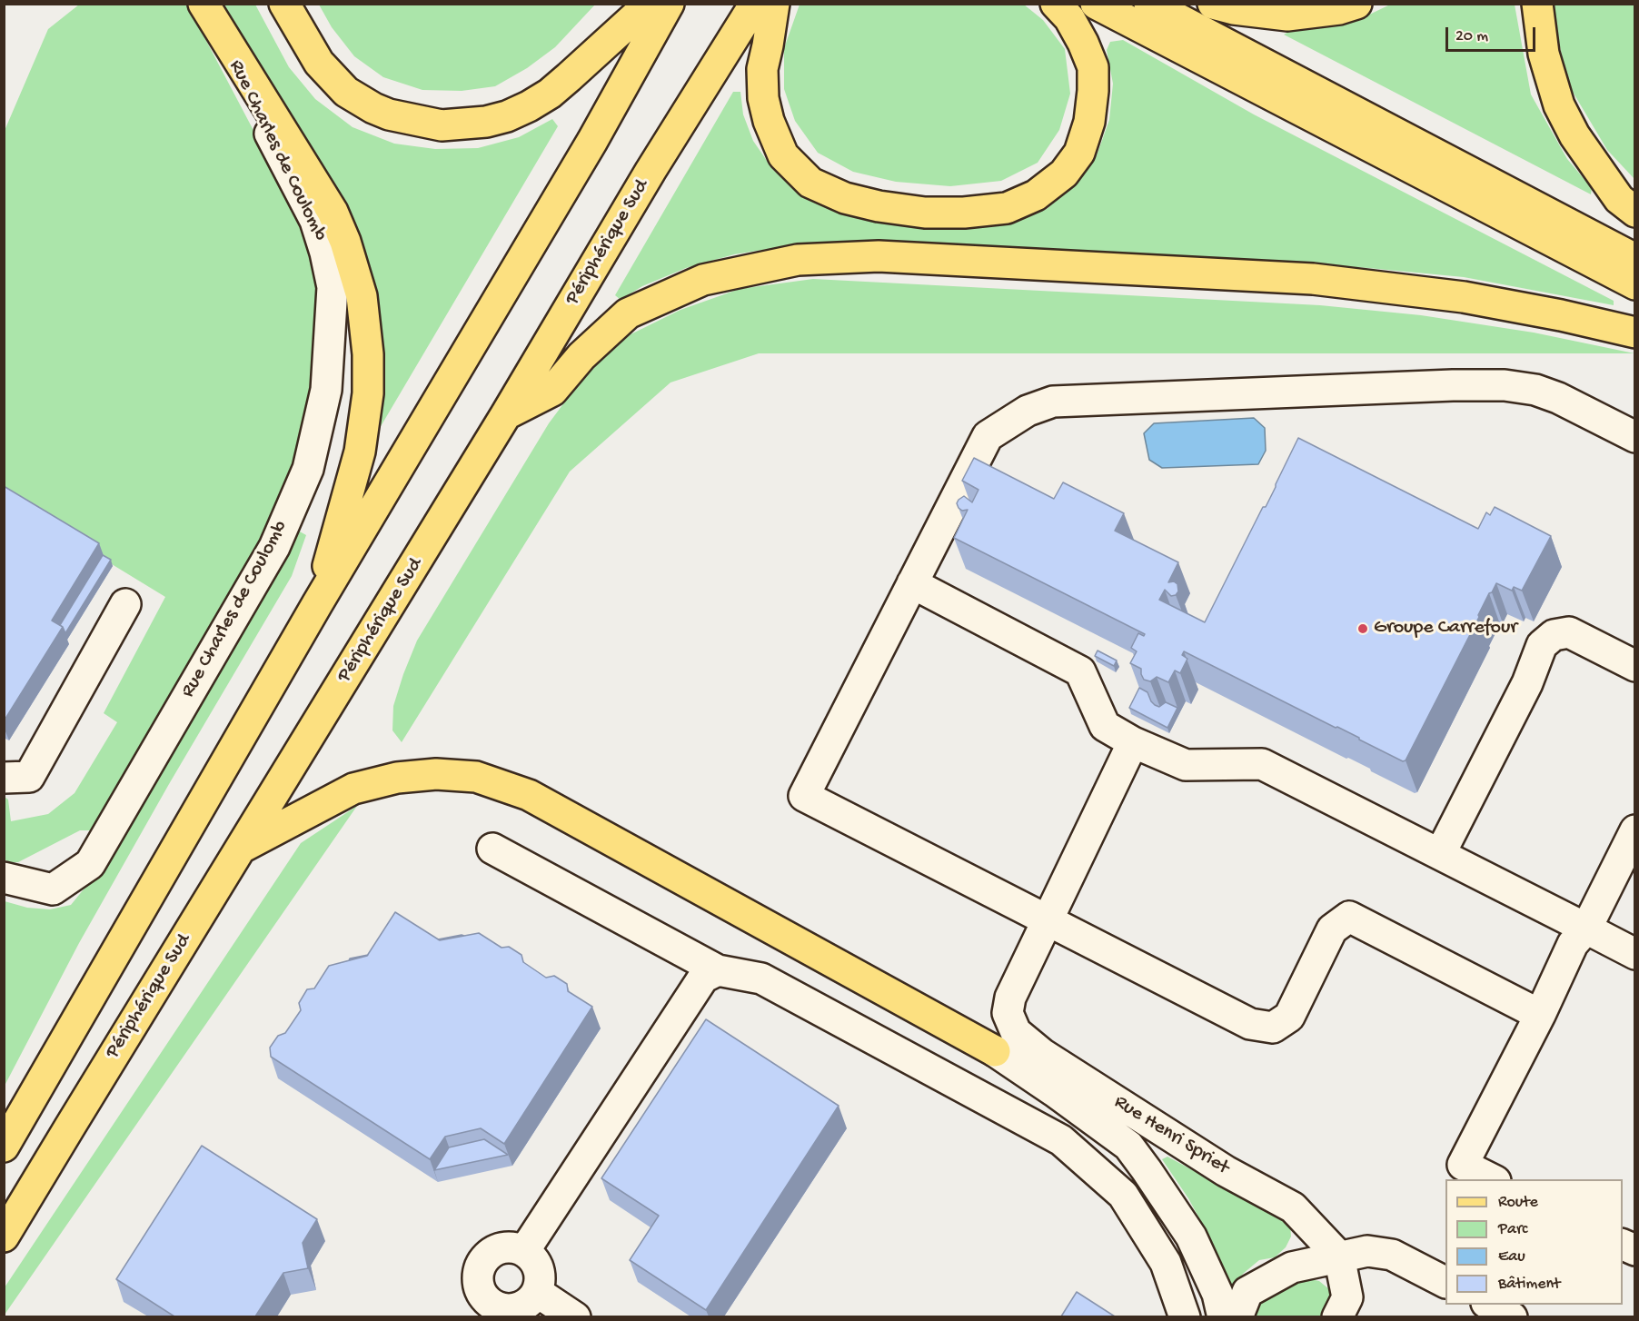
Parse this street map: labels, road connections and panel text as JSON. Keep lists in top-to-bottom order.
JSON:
{
  "streets": {
    "main road": ["Périphérique Sud"],
    "street": ["Rue Charles de Coulomb", "Rue Henri Spriet"]
  },
  "places": ["Groupe Carrefour"],
  "legend": [
    "Route",
    "Parc",
    "Eau",
    "Bâtiment"
  ],
  "scale_bar": "20 m"
}
